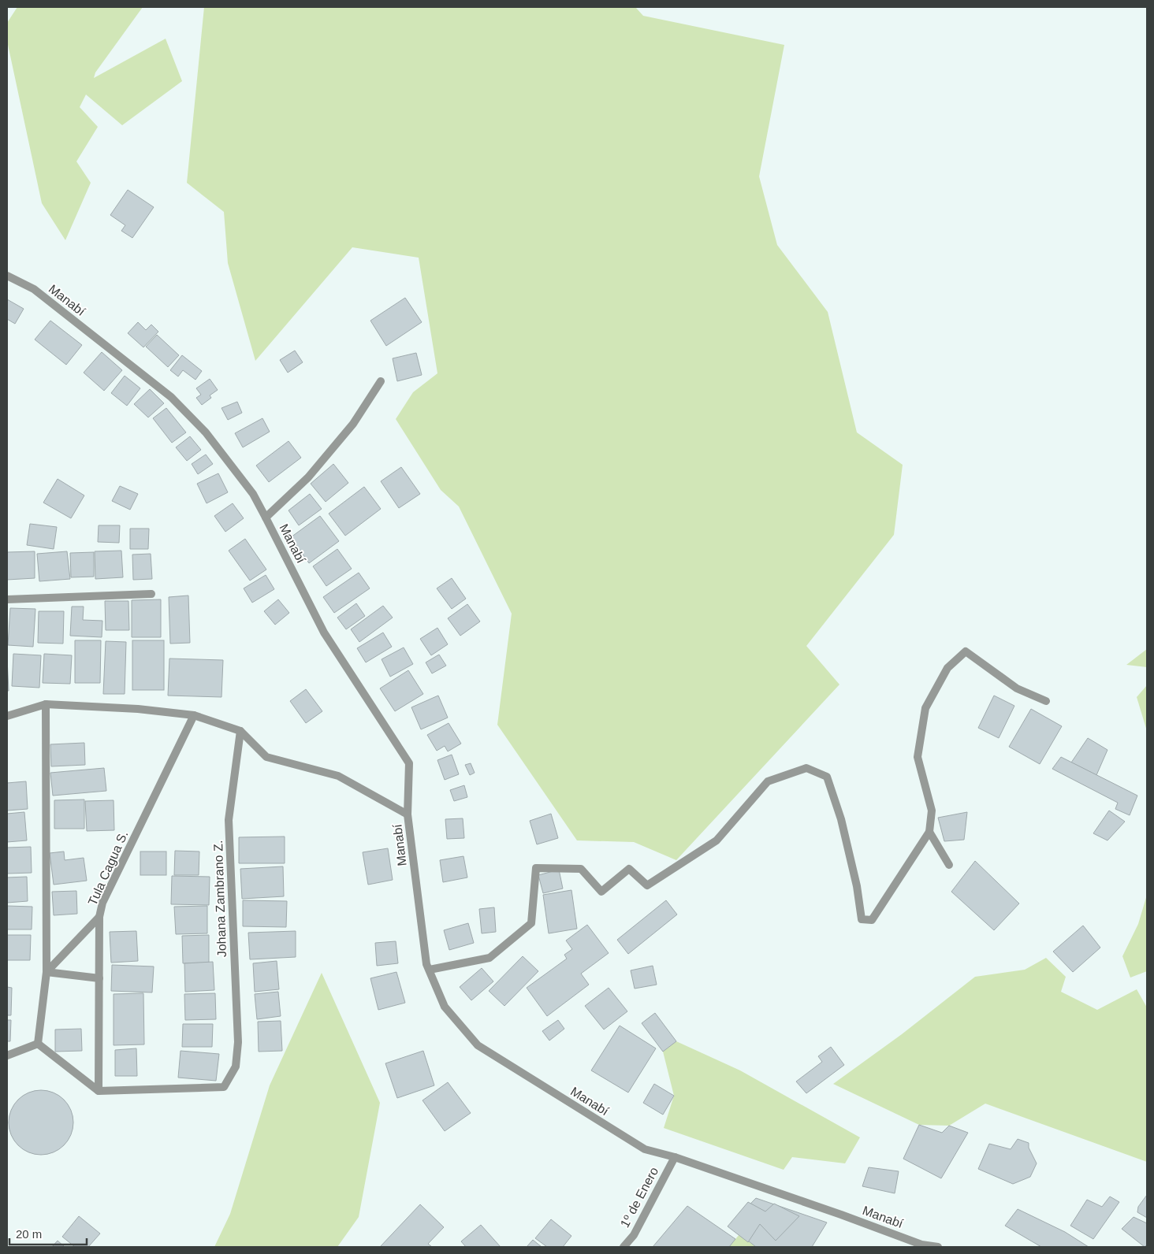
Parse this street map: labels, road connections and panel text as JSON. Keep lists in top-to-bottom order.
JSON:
{
  "streets": {
    "street": [
      "Manabí",
      "Tula Cagua S.",
      "Johana Zambrano Z.",
      "1º de Enero"
    ]
  },
  "crossings": [
    ["Manabí", "1º de Enero"],
    ["Tula Cagua S.", "Johana Zambrano Z."]
  ],
  "scale_bar": "20 m"
}
